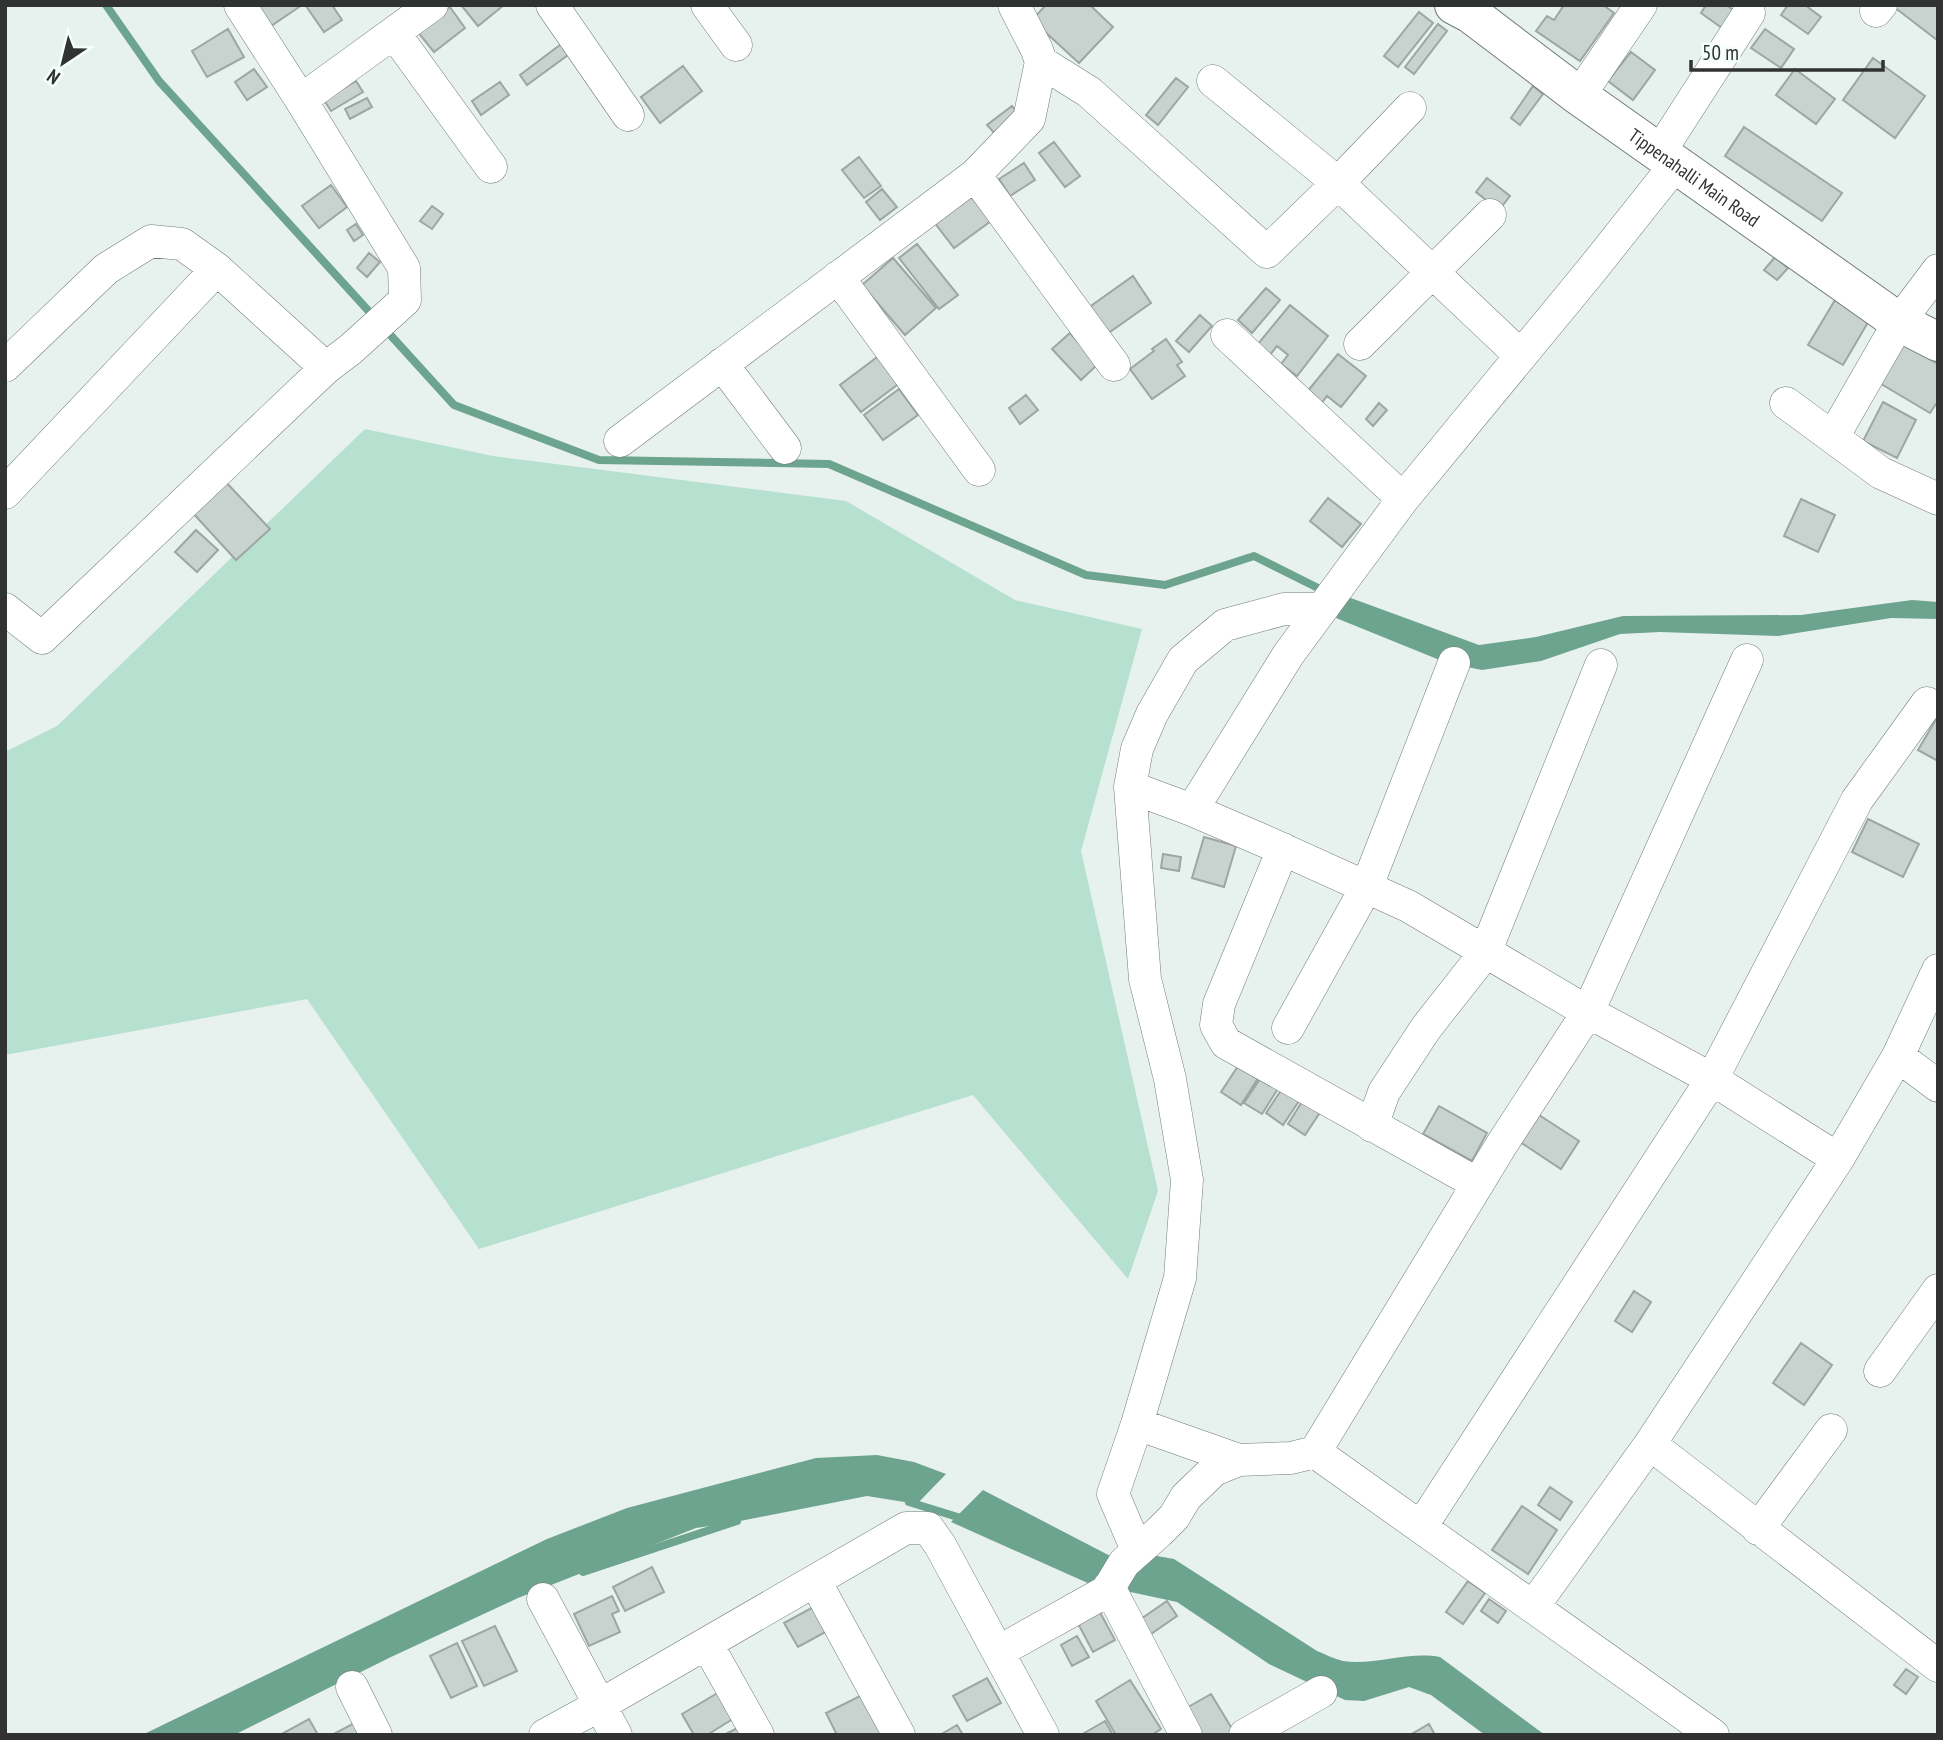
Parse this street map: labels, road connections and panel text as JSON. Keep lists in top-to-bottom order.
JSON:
{
  "streets": {
    "street": ["Tippenahalli Main Road"]
  },
  "scale_bar": "50 m",
  "north": "bottom left"
}
